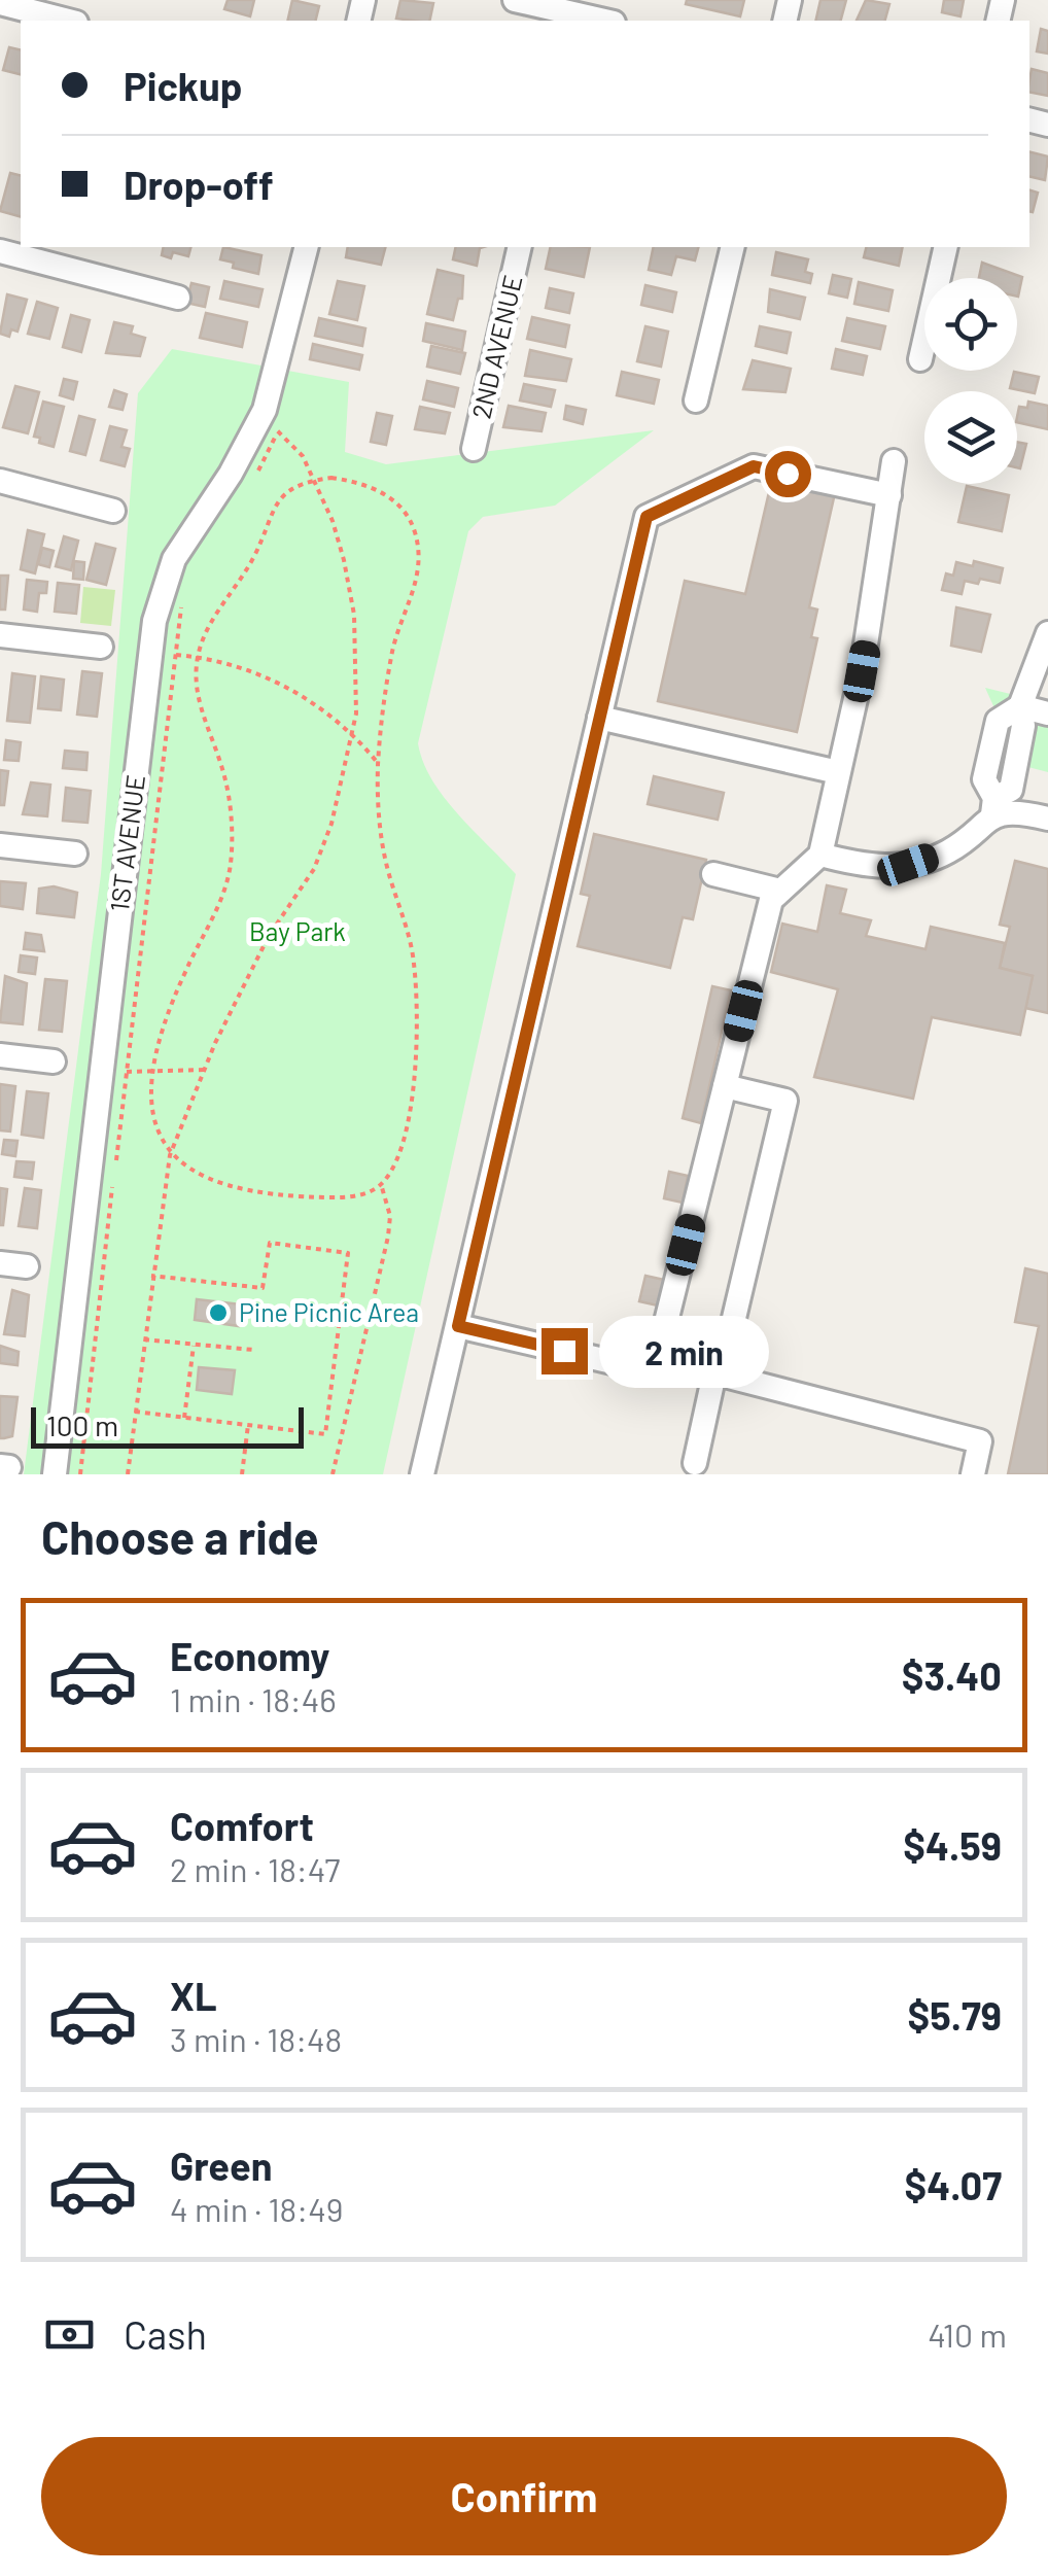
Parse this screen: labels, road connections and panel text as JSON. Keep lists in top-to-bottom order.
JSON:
{
  "streets": {
    "street": ["2ND AVENUE", "1ST AVENUE"]
  },
  "parks": ["Bay Park"],
  "places": ["Pine Picnic Area"],
  "scale_bar": "100 m",
  "page": {
    "banner": ["Pickup", "Drop-off"],
    "bubble": "2 min",
    "scale": "100 m",
    "heading": "Choose a ride",
    "list": [
      {
        "name": "Economy",
        "note": "1 min · 18:46",
        "value": "$3.40"
      },
      {
        "name": "Comfort",
        "note": "2 min · 18:47",
        "value": "$4.59"
      },
      {
        "name": "XL",
        "note": "3 min · 18:48",
        "value": "$5.79"
      },
      {
        "name": "Green",
        "note": "4 min · 18:49",
        "value": "$4.07"
      }
    ],
    "pay": ["Cash", "410 m"],
    "buttons": "Confirm"
  }
}
